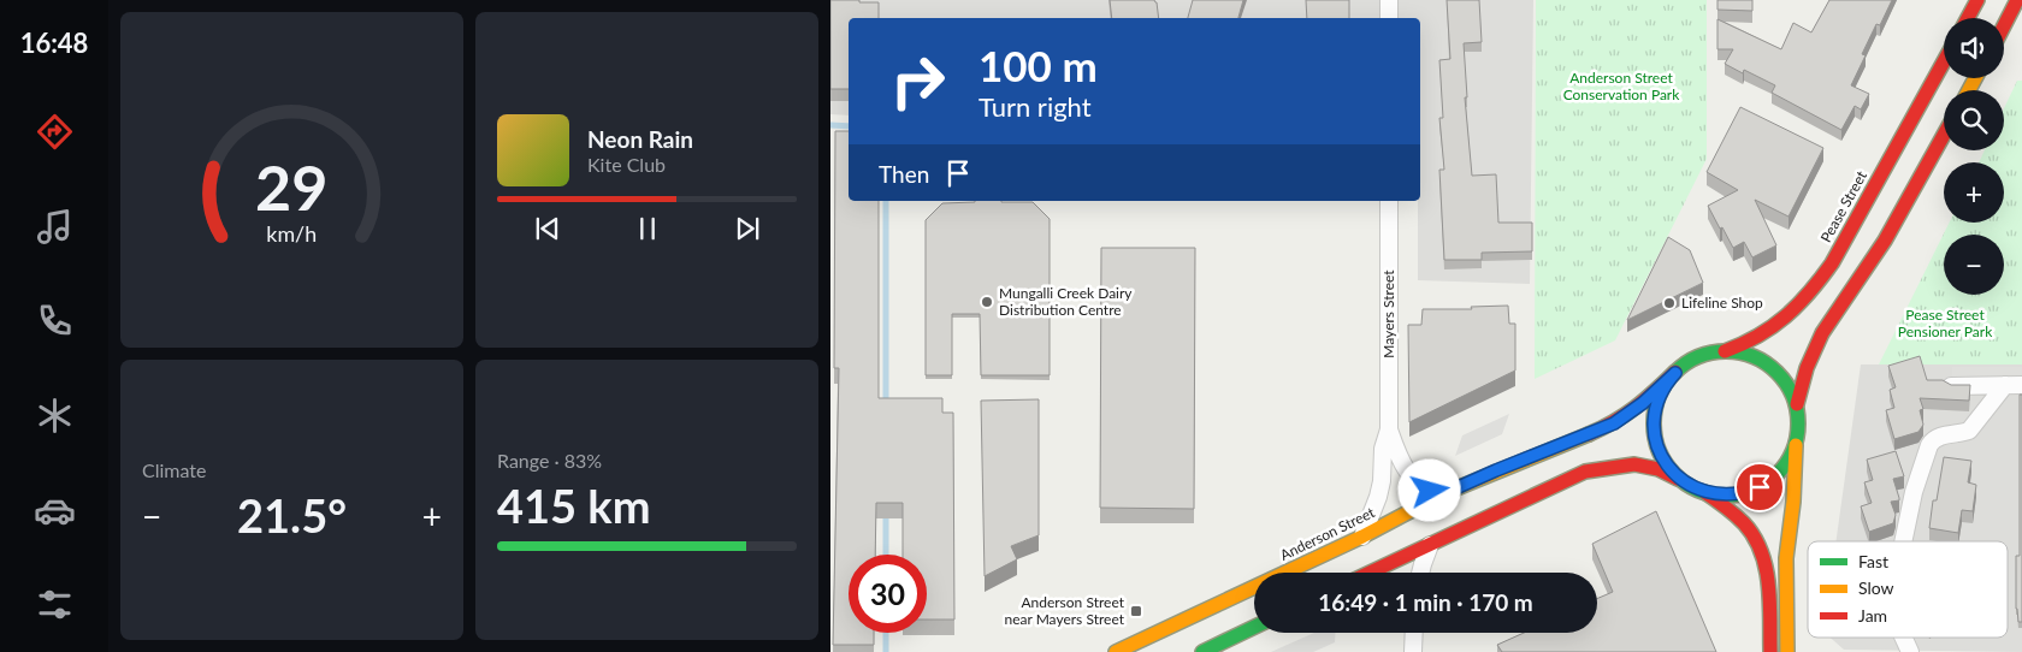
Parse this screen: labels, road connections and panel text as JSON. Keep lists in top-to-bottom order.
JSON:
{
  "streets": {
    "main road": ["Pease Street", "Anderson Street"],
    "street": ["Mayers Street"]
  },
  "crossings": [
    ["Pease Street", "Anderson Street"],
    ["Mayers Street", "Anderson Street"]
  ],
  "parks": ["Anderson Street Conservation Park", "Pease Street Pensioner Park"],
  "places": {
    "other": ["Mungalli Creek Dairy Distribution Centre", "Lifeline Shop"],
    "transit": ["Anderson Street near Mayers Street"]
  },
  "legend": ["Fast", "Slow", "Jam"],
  "page": {
    "tabs": "16:48",
    "map_buttons": ["+", "−"],
    "turn": ["100 m", "Turn right"],
    "song": ["Neon Rain", "Kite Club"],
    "then": "Then",
    "tile": [
      "Climate",
      ["Range · 83%", "415 km"]
    ],
    "heat": ["−", "21.5°", "+"],
    "limit": "30",
    "trip": "16:49 · 1 min · 170 m",
    "gauge": ["29", "km/h"]
  }
}
